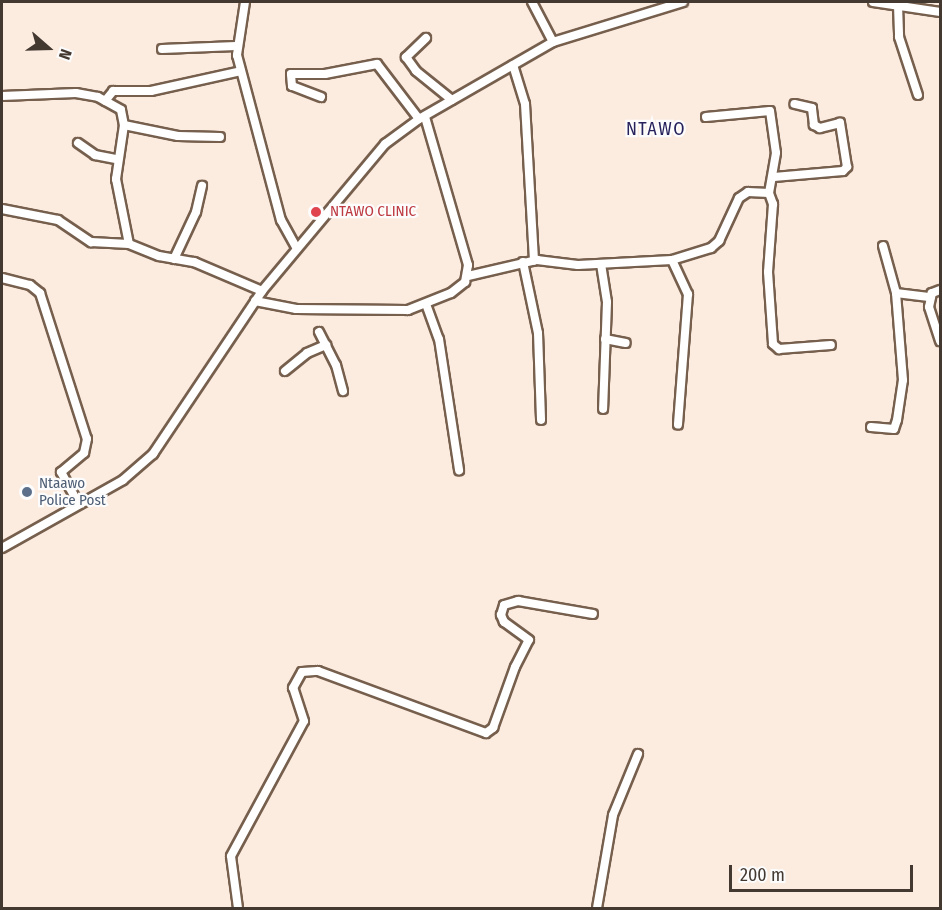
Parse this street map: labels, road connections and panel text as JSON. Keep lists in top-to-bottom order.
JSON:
{
  "districts": ["NTAWO"],
  "places": ["NTAWO CLINIC", "Ntaawo Police Post"],
  "scale_bar": "200 m",
  "north": "right"
}
